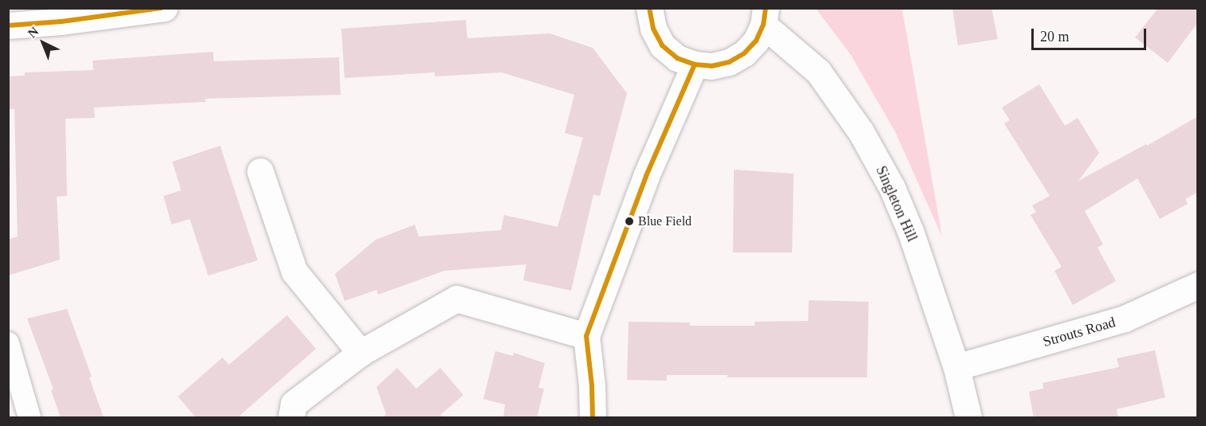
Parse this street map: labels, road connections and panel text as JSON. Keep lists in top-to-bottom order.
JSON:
{
  "streets": {
    "street": ["Singleton Hill", "Strouts Road"]
  },
  "crossings": [
    ["Singleton Hill", "Strouts Road"]
  ],
  "places": ["Blue Field"],
  "scale_bar": "20 m",
  "north": "top left"
}
